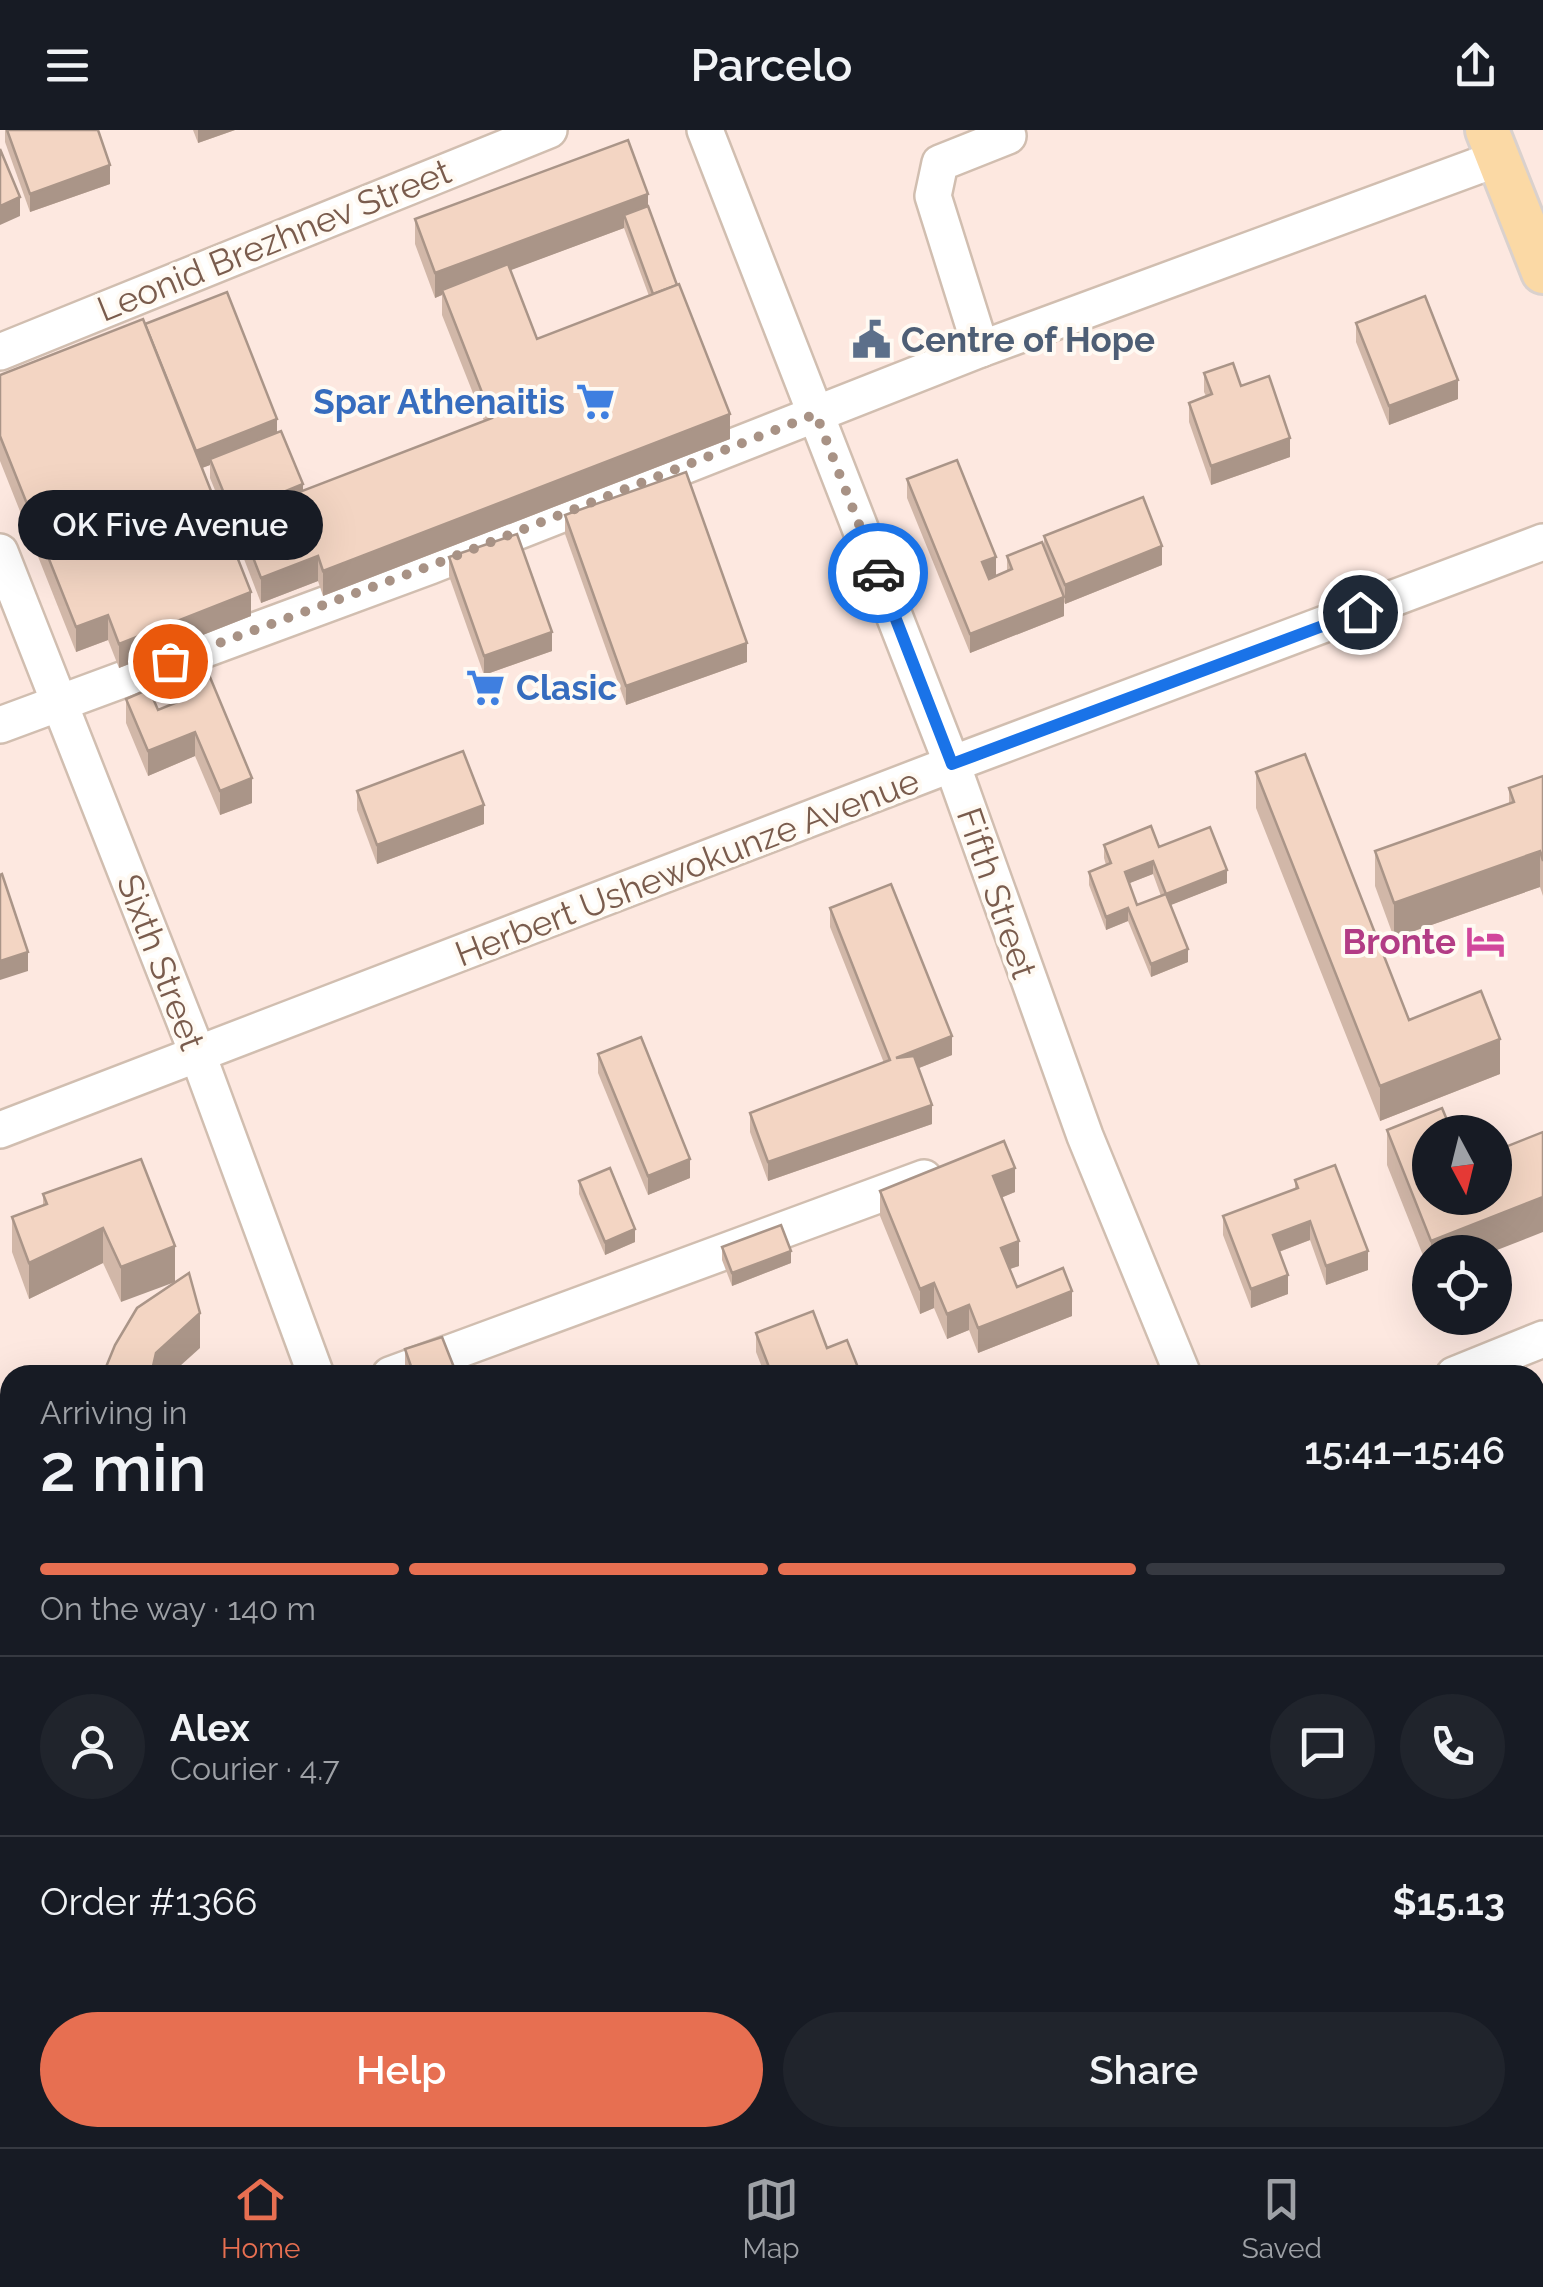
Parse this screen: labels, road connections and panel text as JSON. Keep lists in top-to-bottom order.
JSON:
{
  "streets": {
    "street": [
      "Leonid Brezhnev Street",
      "Herbert Ushewokunze Avenue",
      "Fifth Street",
      "Sixth Street"
    ]
  },
  "crossings": [
    ["Herbert Ushewokunze Avenue", "Fifth Street"],
    ["Herbert Ushewokunze Avenue", "Sixth Street"]
  ],
  "places": {
    "public building": ["Centre of Hope"],
    "supermarket": ["Spar Athenaitis", "Clasic"],
    "other": ["OK Five Avenue"],
    "hotel": ["Bronte"]
  },
  "north": "bottom",
  "page": {
    "header": "Parcelo",
    "bubble": "OK Five Avenue",
    "heading": ["2 min", "Arriving in", "15:41–15:46"],
    "panel": [
      "Alex",
      "Courier · 4.7",
      "Order #1366",
      "$15.13"
    ],
    "bar": "On the way · 140 m",
    "buttons": ["Help", "Share"],
    "tabs": ["Home", "Map", "Saved"]
  }
}
